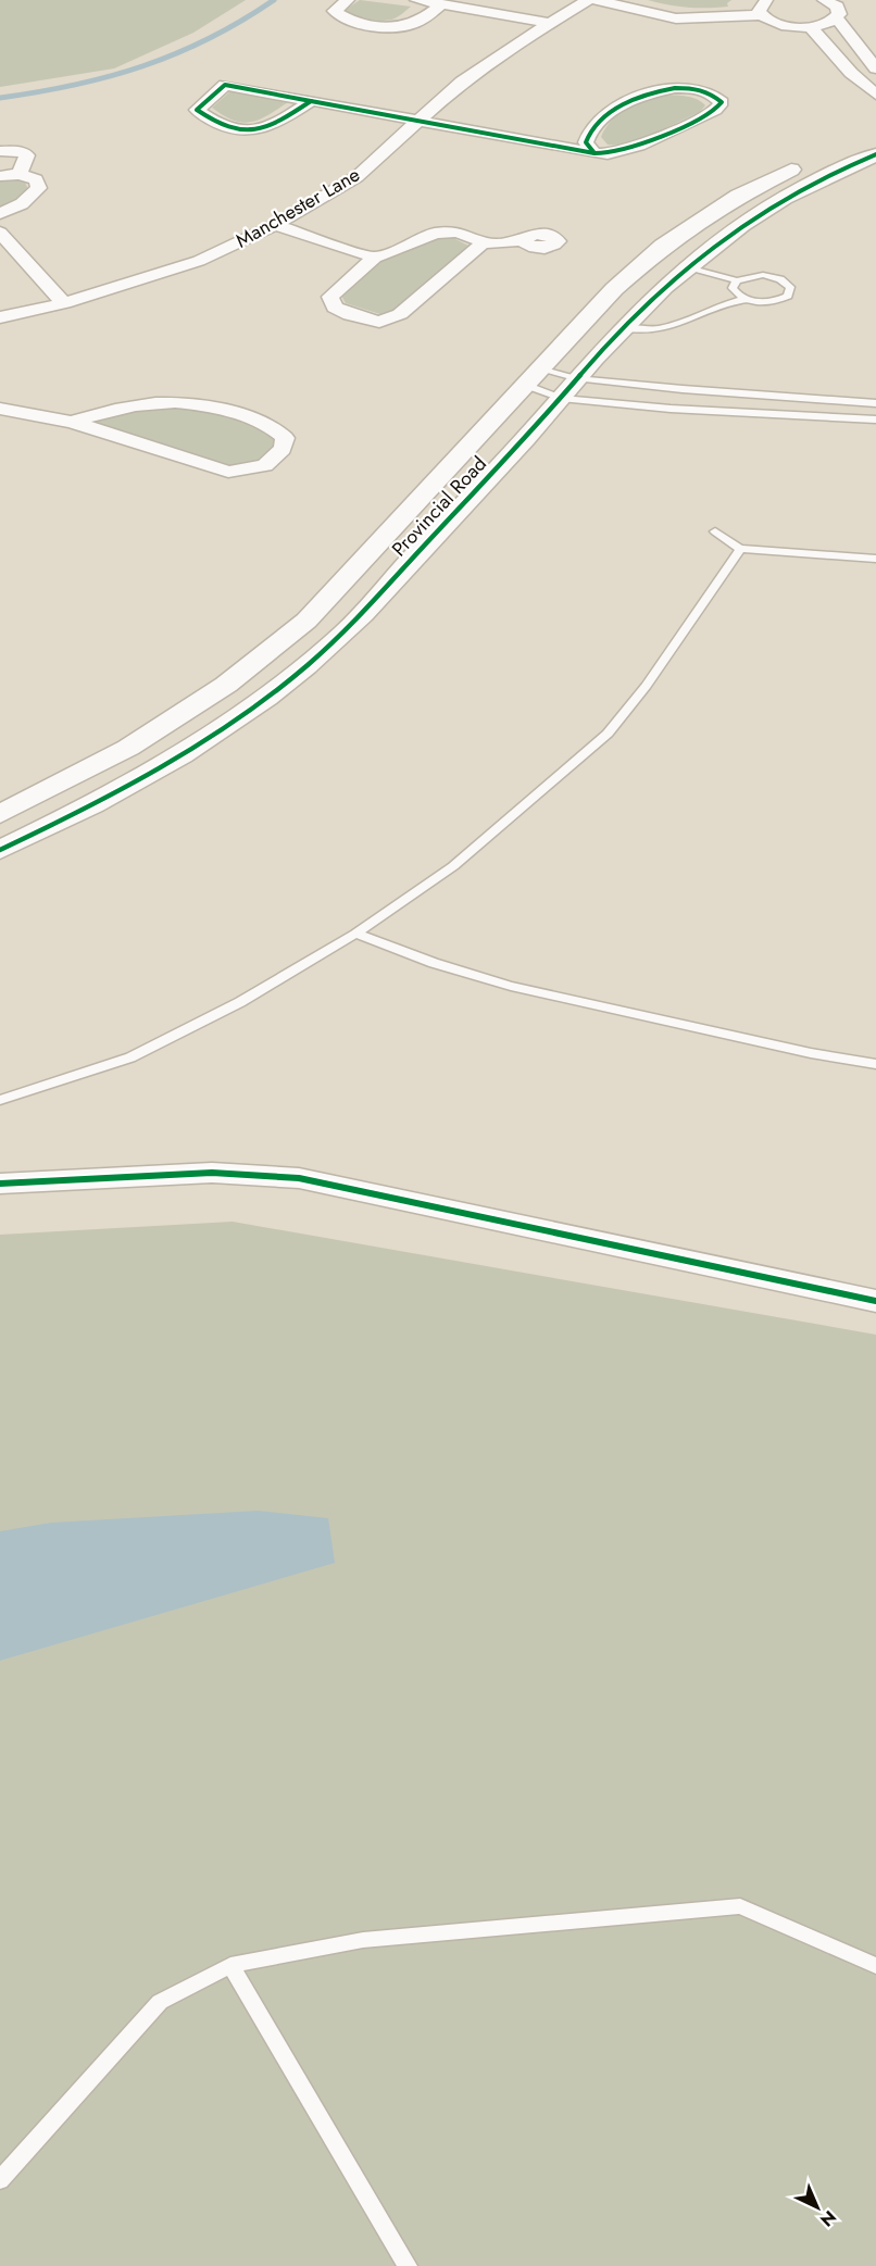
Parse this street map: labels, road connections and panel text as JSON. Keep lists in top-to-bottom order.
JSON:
{
  "streets": {
    "street": ["Manchester Lane", "Provincial Road"]
  },
  "north": "bottom right"
}
